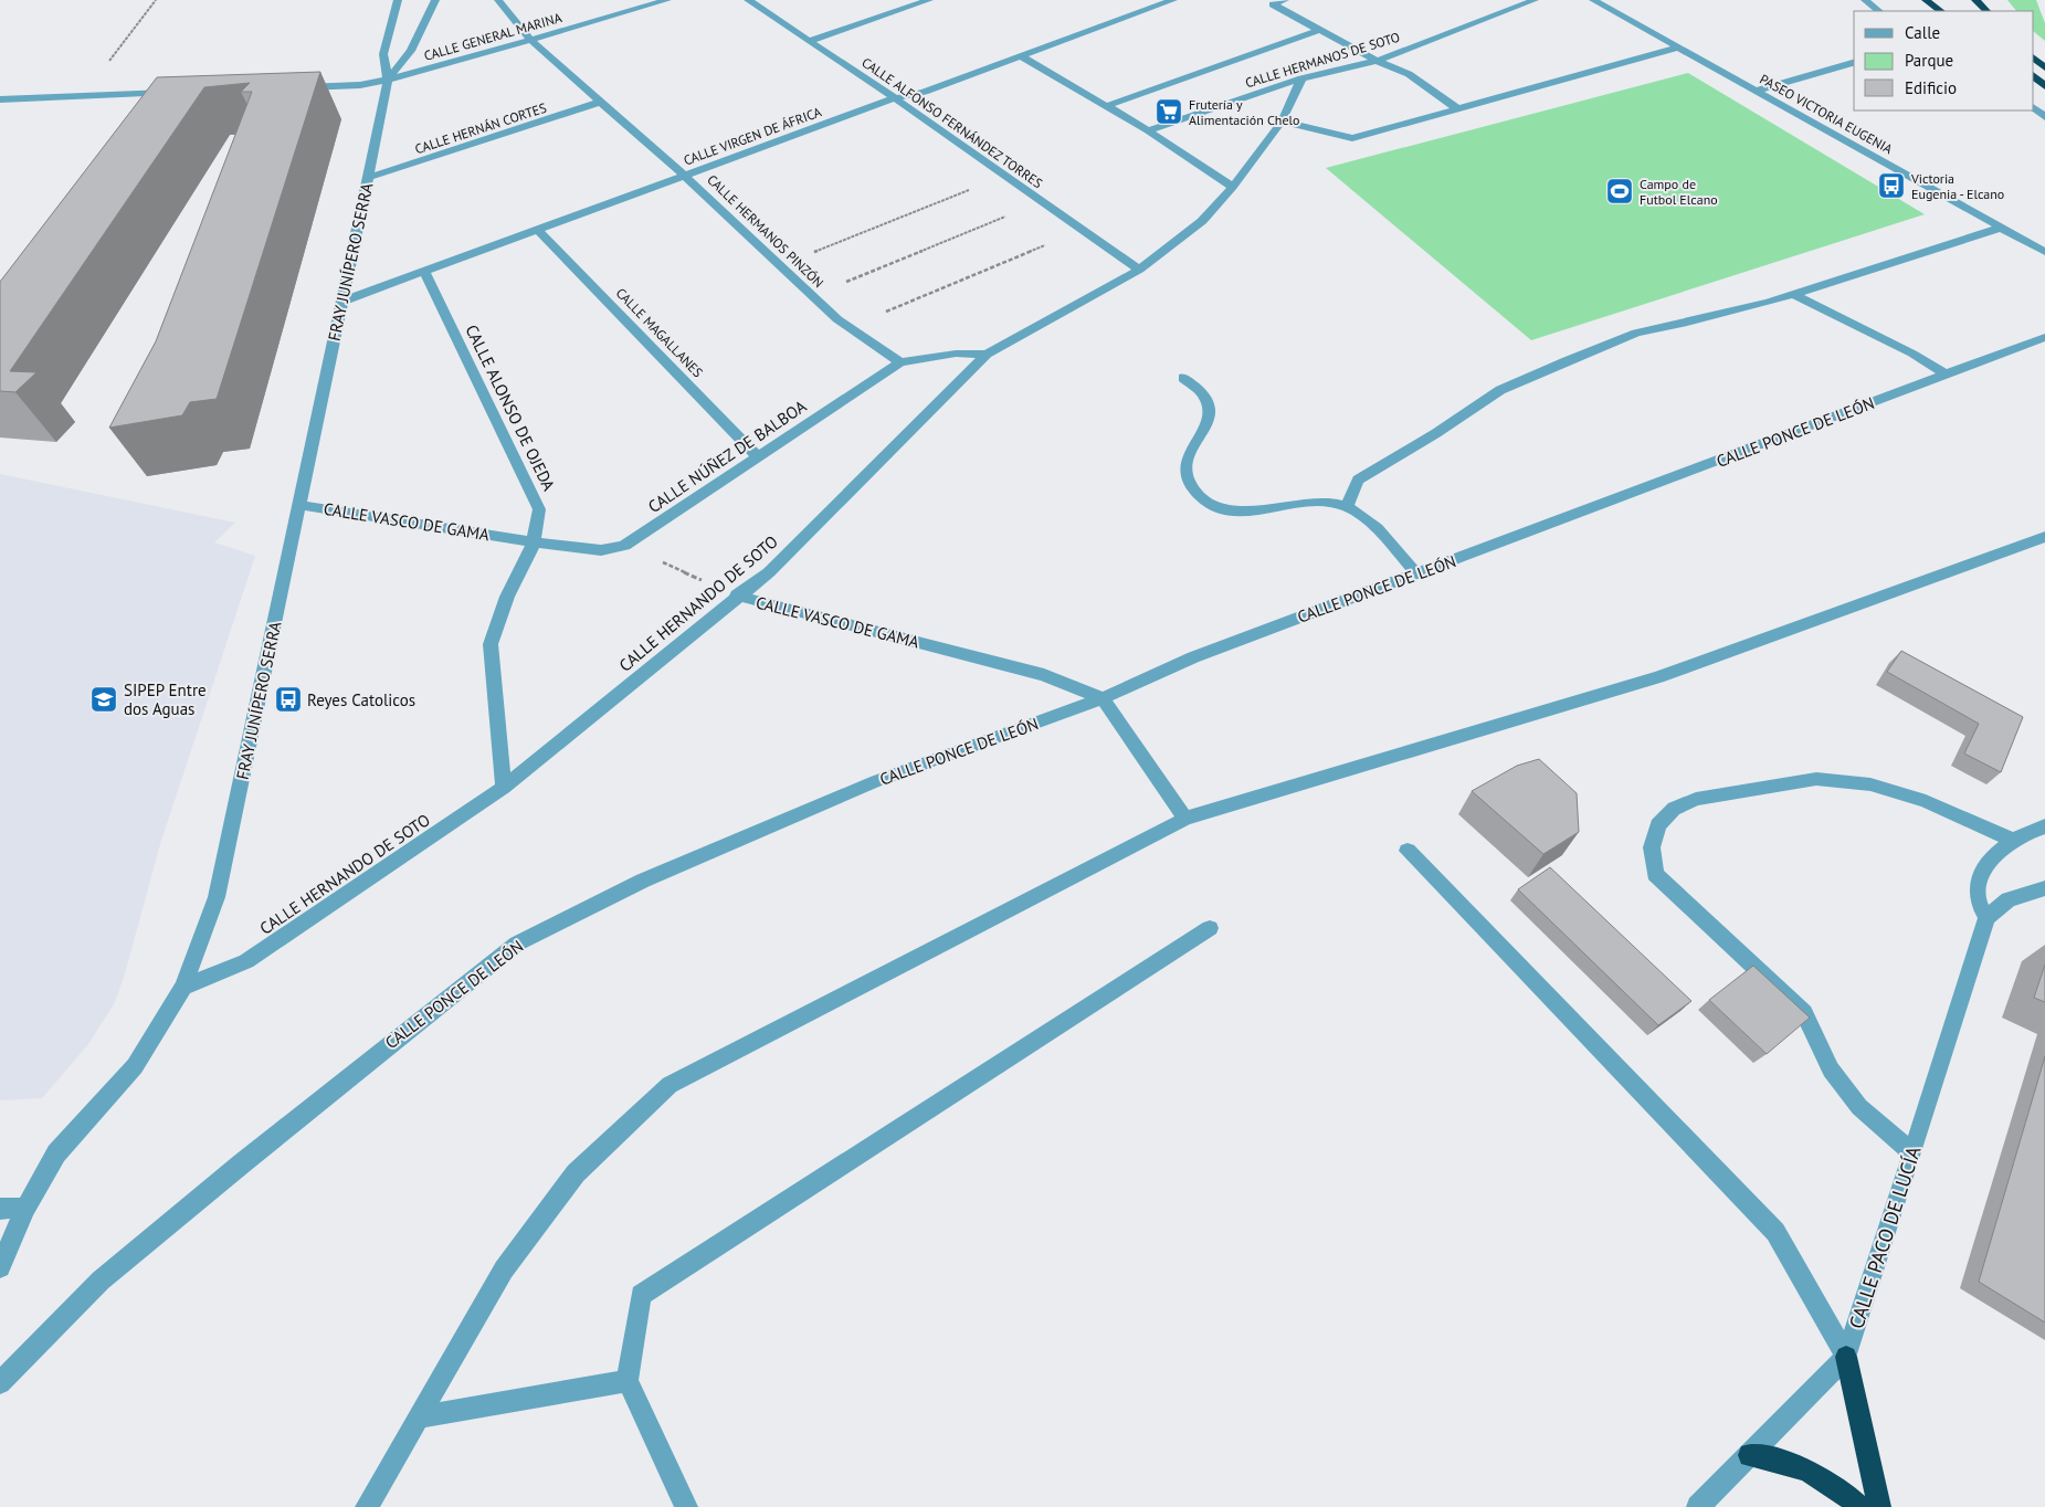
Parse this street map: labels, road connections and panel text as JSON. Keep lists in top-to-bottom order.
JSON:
{
  "streets": {
    "street": [
      "CALLE GENERAL MARINA",
      "CALLE HERMANOS DE SOTO",
      "PASEO VICTORIA EUGENIA",
      "CALLE ALFONSO FERNÁNDEZ TORRES",
      "CALLE HERNÁN CORTES",
      "CALLE VIRGEN DE ÁFRICA",
      "CALLE HERMANOS PINZÓN",
      "FRAY JUNÍPERO SERRA",
      "CALLE MAGALLANES",
      "CALLE ALONSO DE OJEDA",
      "CALLE PONCE DE LEÓN",
      "CALLE NÚÑEZ DE BALBOA",
      "CALLE VASCO DE GAMA",
      "CALLE HERNANDO DE SOTO",
      "CALLE PACO DE LUCÍA"
    ]
  },
  "crossings": [
    ["CALLE GENERAL MARINA", "CALLE HERMANOS PINZÓN"],
    ["CALLE GENERAL MARINA", "FRAY JUNÍPERO SERRA"],
    ["CALLE HERMANOS DE SOTO", "CALLE HERNANDO DE SOTO"],
    ["CALLE ALFONSO FERNÁNDEZ TORRES", "CALLE VIRGEN DE ÁFRICA"],
    ["CALLE ALFONSO FERNÁNDEZ TORRES", "CALLE HERNANDO DE SOTO"],
    ["CALLE HERNÁN CORTES", "CALLE HERMANOS PINZÓN"],
    ["CALLE HERNÁN CORTES", "FRAY JUNÍPERO SERRA"],
    ["CALLE VIRGEN DE ÁFRICA", "CALLE HERMANOS PINZÓN"],
    ["CALLE VIRGEN DE ÁFRICA", "FRAY JUNÍPERO SERRA"],
    ["CALLE VIRGEN DE ÁFRICA", "CALLE MAGALLANES"],
    ["CALLE VIRGEN DE ÁFRICA", "CALLE ALONSO DE OJEDA"],
    ["CALLE HERMANOS PINZÓN", "CALLE NÚÑEZ DE BALBOA"],
    ["FRAY JUNÍPERO SERRA", "CALLE VASCO DE GAMA"],
    ["FRAY JUNÍPERO SERRA", "CALLE HERNANDO DE SOTO"],
    ["CALLE MAGALLANES", "CALLE NÚÑEZ DE BALBOA"],
    ["CALLE ALONSO DE OJEDA", "CALLE VASCO DE GAMA"],
    ["CALLE ALONSO DE OJEDA", "CALLE HERNANDO DE SOTO"],
    ["CALLE PONCE DE LEÓN", "CALLE VASCO DE GAMA"],
    ["CALLE NÚÑEZ DE BALBOA", "CALLE VASCO DE GAMA"],
    ["CALLE NÚÑEZ DE BALBOA", "CALLE HERNANDO DE SOTO"],
    ["CALLE VASCO DE GAMA", "CALLE HERNANDO DE SOTO"]
  ],
  "places": {
    "supermarket": ["Frutería y Alimentación Chelo"],
    "bus stop": ["Victoria Eugenia - Elcano", "Reyes Catolicos"],
    "sports": ["Campo de Futbol Elcano"],
    "school or university": ["SIPEP Entre dos Aguas"]
  },
  "legend": ["Calle", "Parque", "Edificio"]
}
